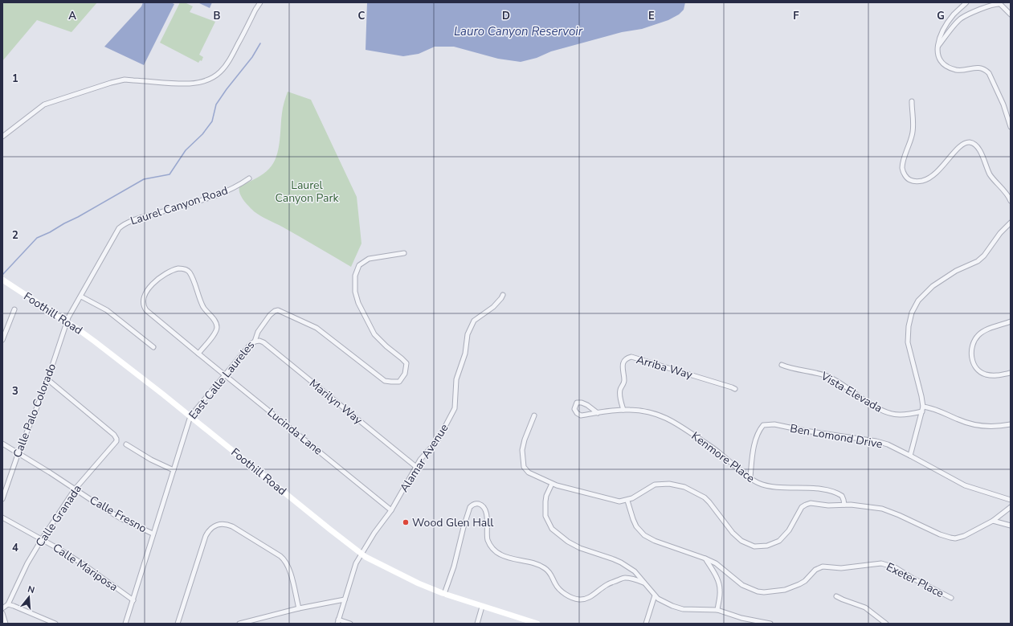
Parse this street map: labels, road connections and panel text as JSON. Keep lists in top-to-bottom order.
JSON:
{
  "streets": {
    "main road": ["Foothill Road"],
    "street": [
      "Laurel Canyon Road",
      "Arriba Way",
      "East Calle Laureles",
      "Vista Elevada",
      "Marilyn Way",
      "Calle Palo Colorado",
      "Lucinda Lane",
      "Ben Lomond Drive",
      "Kenmore Place",
      "Alamar Avenue",
      "Calle Fresno",
      "Calle Granada",
      "Calle Mariposa",
      "Exeter Place"
    ]
  },
  "crossings": [
    ["Laurel Canyon Road", "Foothill Road"],
    ["Laurel Canyon Road", "Calle Palo Colorado"],
    ["Foothill Road", "East Calle Laureles"],
    ["Foothill Road", "Calle Palo Colorado"],
    ["Foothill Road", "Alamar Avenue"],
    ["Arriba Way", "Kenmore Place"],
    ["East Calle Laureles", "Marilyn Way"],
    ["East Calle Laureles", "Lucinda Lane"],
    ["East Calle Laureles", "Calle Fresno"],
    ["East Calle Laureles", "Calle Mariposa"],
    ["Marilyn Way", "Alamar Avenue"],
    ["Calle Palo Colorado", "Calle Fresno"],
    ["Calle Palo Colorado", "Calle Granada"],
    ["Lucinda Lane", "Alamar Avenue"],
    ["Ben Lomond Drive", "Kenmore Place"],
    ["Calle Fresno", "Calle Granada"],
    ["Calle Granada", "Calle Mariposa"]
  ],
  "water": ["Lauro Canyon Reservoir"],
  "parks": ["Laurel Canyon Park"],
  "places": ["Wood Glen Hall"],
  "north": "top",
  "grid": {
    "columns": [
      "A",
      "B",
      "C",
      "D",
      "E",
      "F",
      "G"
    ],
    "rows": [
      "1",
      "2",
      "3",
      "4"
    ]
  }
}
